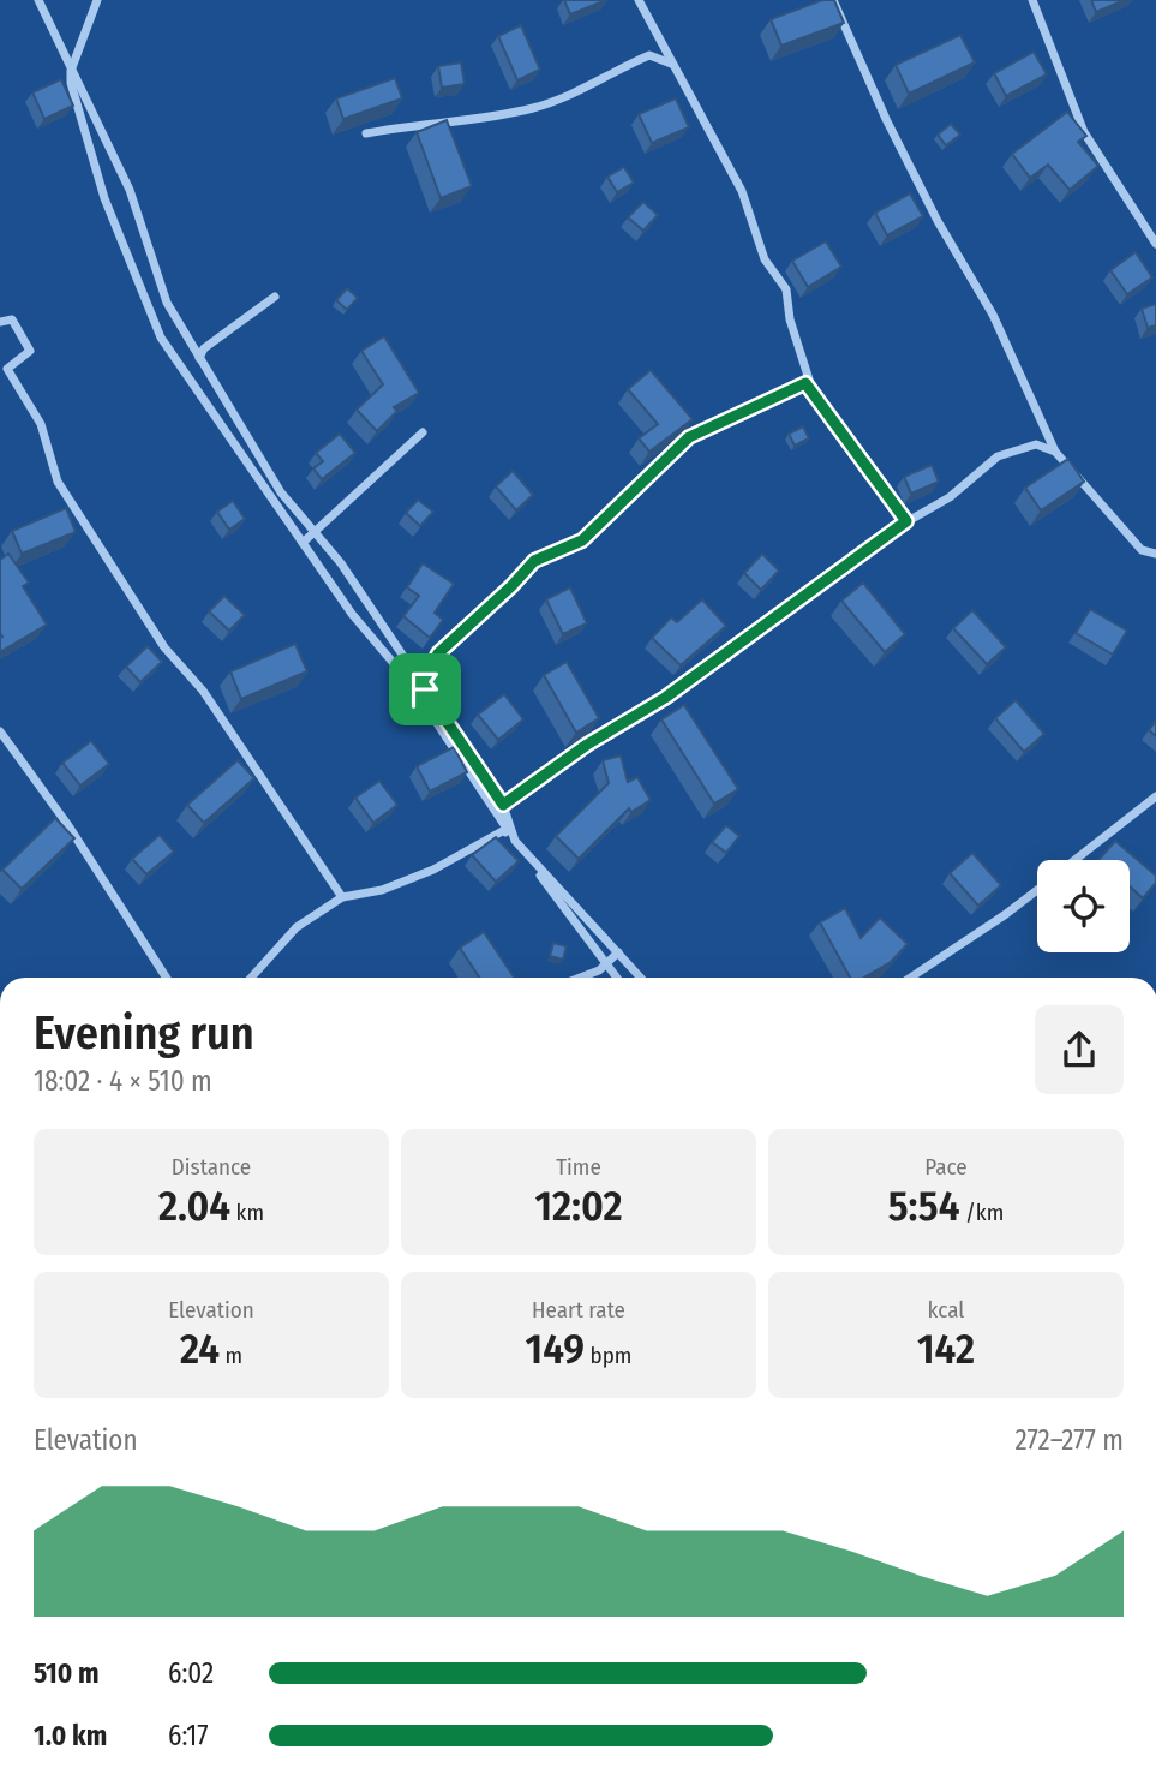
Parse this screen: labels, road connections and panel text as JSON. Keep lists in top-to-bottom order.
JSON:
{
  "page": {
    "heading": ["Evening run", "18:02 · 4 × 510 m"],
    "stats": [
      ["Distance", "2.04 km"],
      ["Time", "12:02"],
      ["Pace", "5:54 /km"],
      ["Elevation", "24 m"],
      ["Heart rate", "149 bpm"],
      ["kcal", "142"]
    ],
    "chart": ["Elevation", "272–277 m"],
    "list": [
      {
        "name": "510 m",
        "note": "6:02"
      },
      {
        "name": "1.0 km",
        "note": "6:17"
      }
    ]
  }
}
